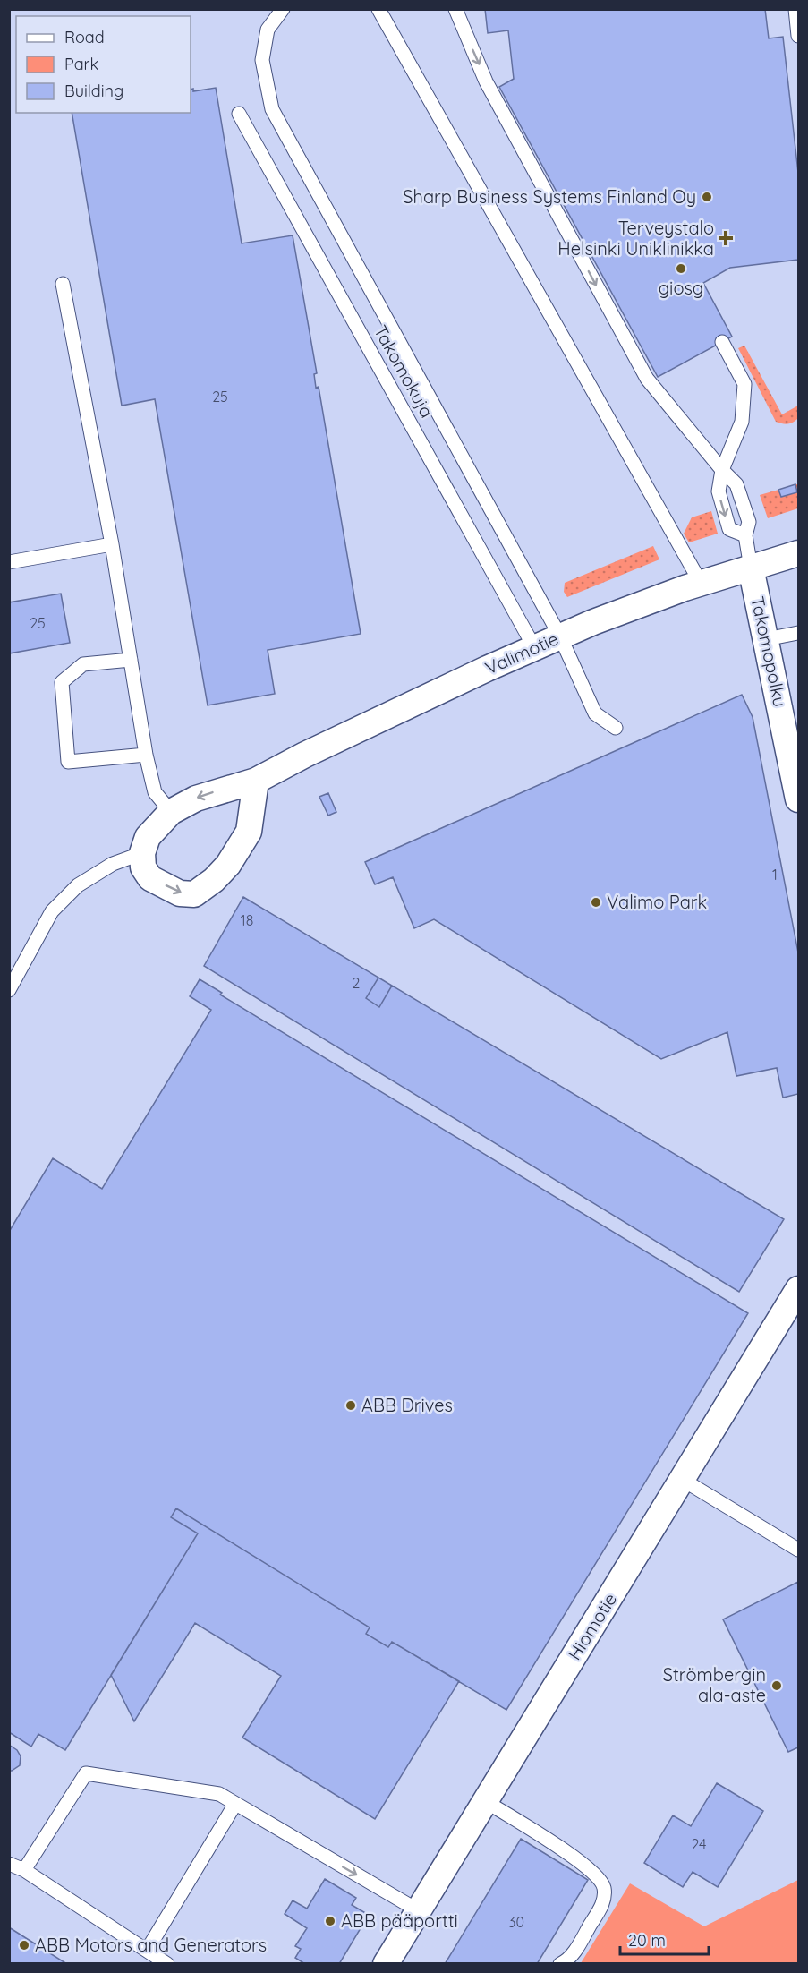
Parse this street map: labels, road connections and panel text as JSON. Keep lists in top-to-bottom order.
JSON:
{
  "streets": {
    "street": ["Takomopolku", "Valimotie", "Hiomotie"],
    "lane": ["Takomokuja"]
  },
  "crossings": [
    ["Takomokuja", "Valimotie"],
    ["Takomopolku", "Valimotie"]
  ],
  "places": {
    "other": [
      "Sharp Business Systems Finland Oy",
      "giosg",
      "Valimo Park",
      "ABB Drives",
      "Strömbergin ala-aste",
      "ABB pääportti",
      "ABB Motors and Generators"
    ],
    "health": ["Terveystalo Helsinki Uniklinikka"]
  },
  "house_numbers": [
    "25",
    "25",
    "1",
    "18",
    "2",
    "24",
    "30"
  ],
  "legend": ["Road", "Park", "Building"],
  "scale_bar": "20 m"
}
